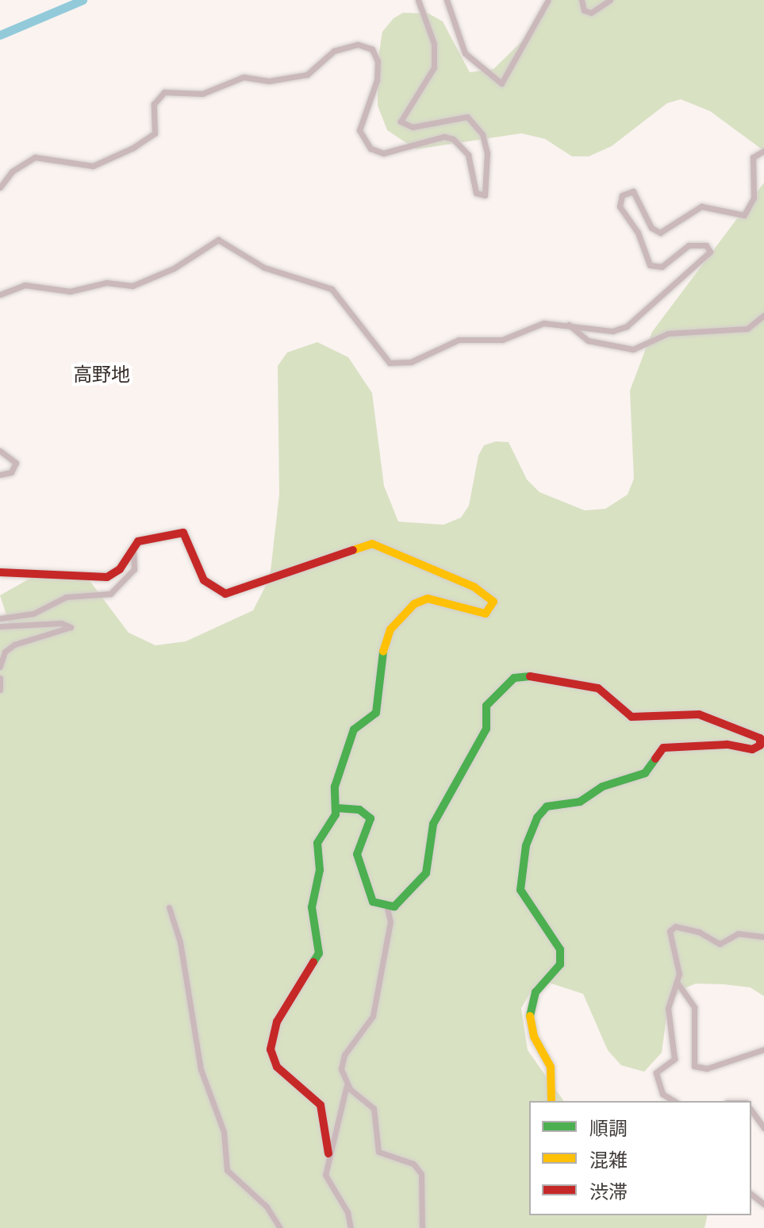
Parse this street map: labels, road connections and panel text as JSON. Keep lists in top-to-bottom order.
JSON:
{
  "districts": ["高野地"],
  "legend": ["順調", "混雑", "渋滞"]
}
